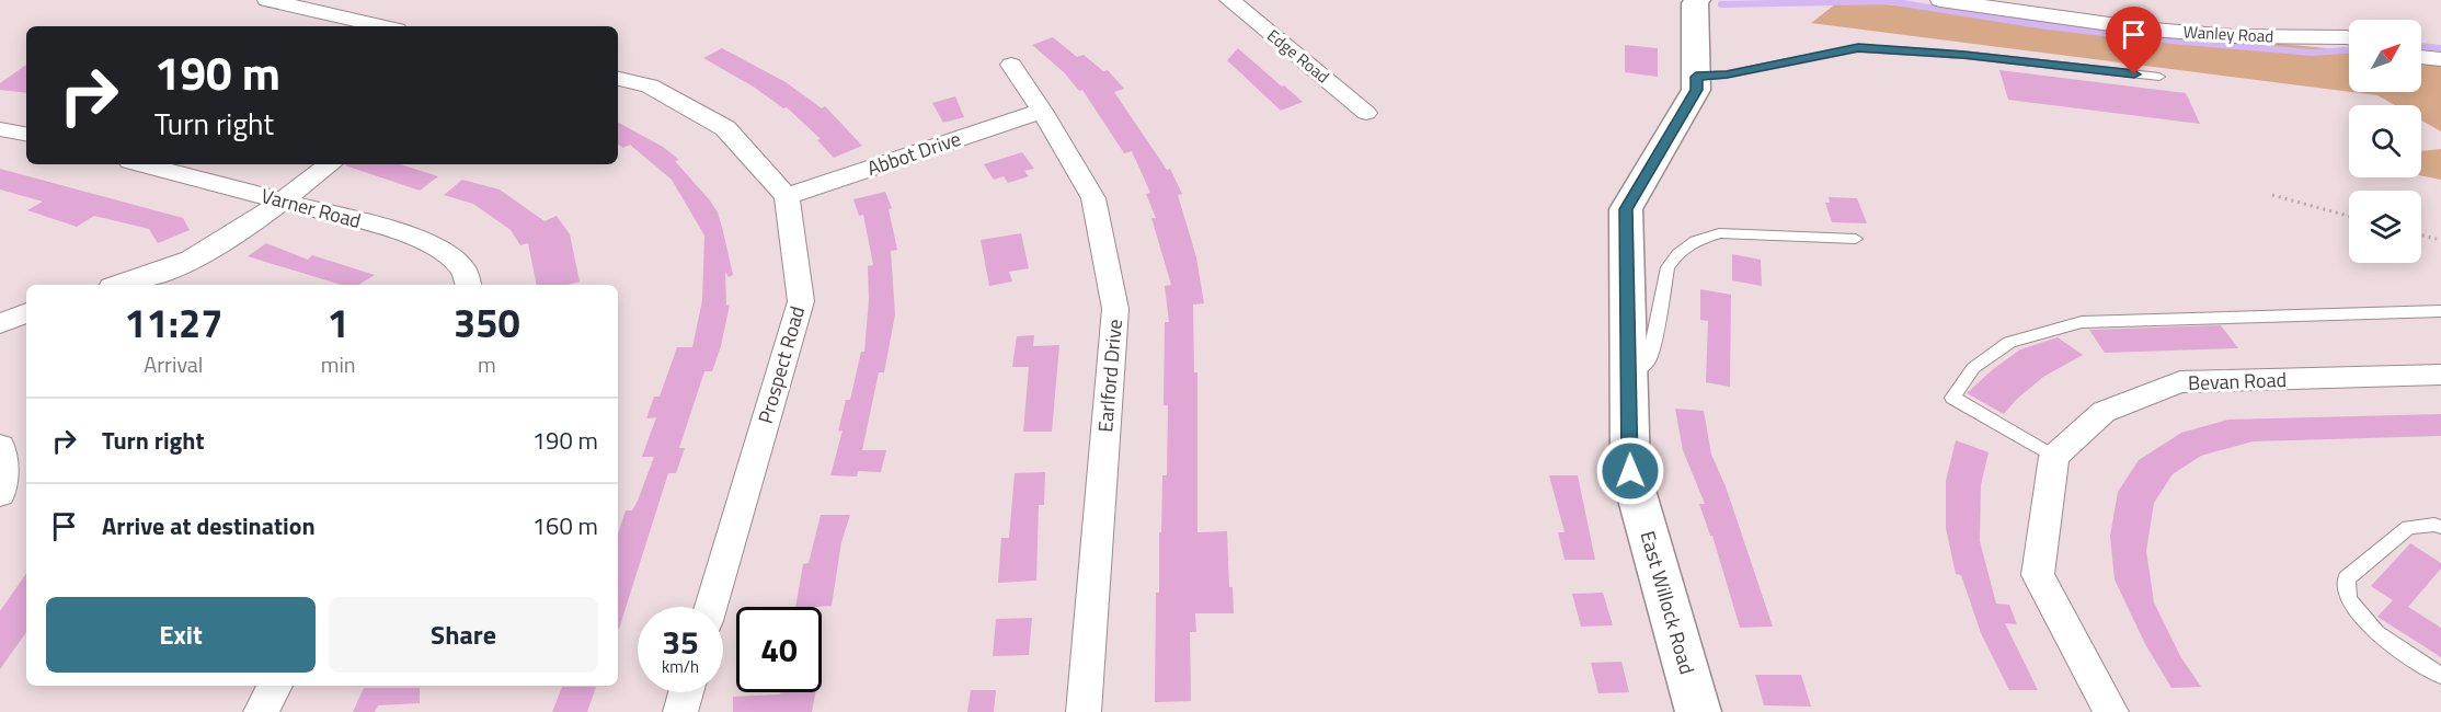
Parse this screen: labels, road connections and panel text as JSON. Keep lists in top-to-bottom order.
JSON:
{
  "streets": {
    "street": [
      "Wanley Road",
      "Edge Road",
      "Abbot Drive",
      "Varner Road",
      "Prospect Road",
      "Earlford Drive",
      "Bevan Road",
      "East Willock Road"
    ]
  },
  "crossings": [
    ["Abbot Drive", "Prospect Road"],
    ["Abbot Drive", "Earlford Drive"]
  ],
  "north": "top right",
  "page": {
    "turn": ["190 m", "Turn right"],
    "eta": [
      "11:27",
      "Arrival",
      "1",
      "min",
      "350",
      "m"
    ],
    "list": [
      {
        "name": "Turn right",
        "value": "190 m"
      },
      {
        "name": "Arrive at destination",
        "value": "160 m"
      }
    ],
    "buttons": ["Exit", "Share"],
    "speed": "35 km/h",
    "limit": "40"
  }
}
